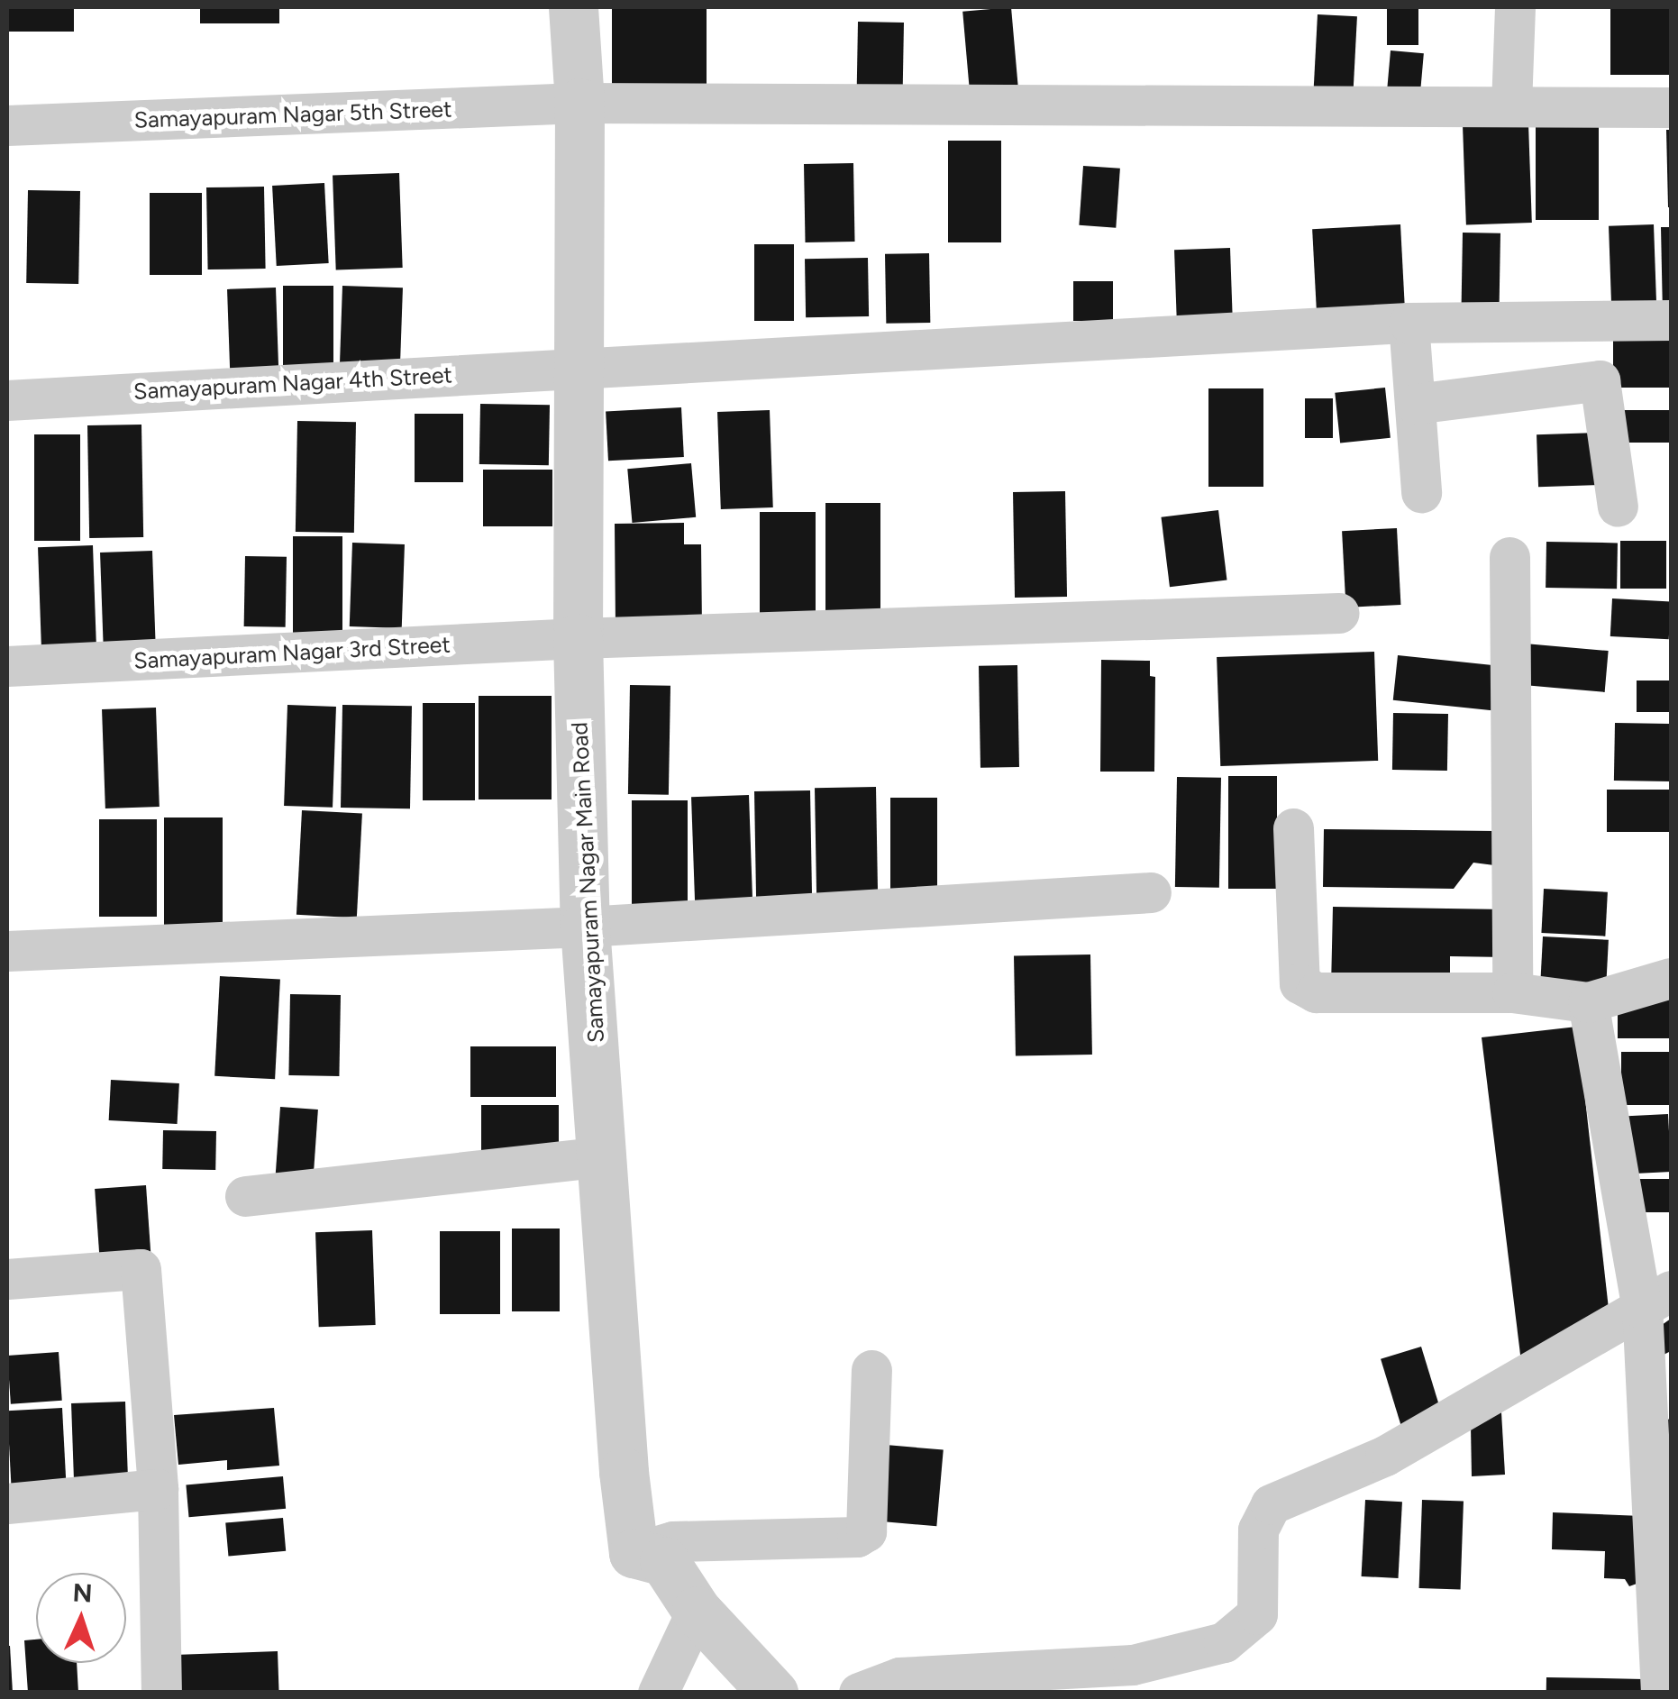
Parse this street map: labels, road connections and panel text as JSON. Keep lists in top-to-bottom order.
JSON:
{
  "streets": {
    "street": [
      "Samayapuram Nagar 5th Street",
      "Samayapuram Nagar 4th Street",
      "Samayapuram Nagar 3rd Street",
      "Samayapuram Nagar Main Road"
    ]
  },
  "crossings": [
    ["Samayapuram Nagar 5th Street", "Samayapuram Nagar Main Road"],
    ["Samayapuram Nagar 4th Street", "Samayapuram Nagar Main Road"],
    ["Samayapuram Nagar 3rd Street", "Samayapuram Nagar Main Road"]
  ],
  "north": "top"
}
